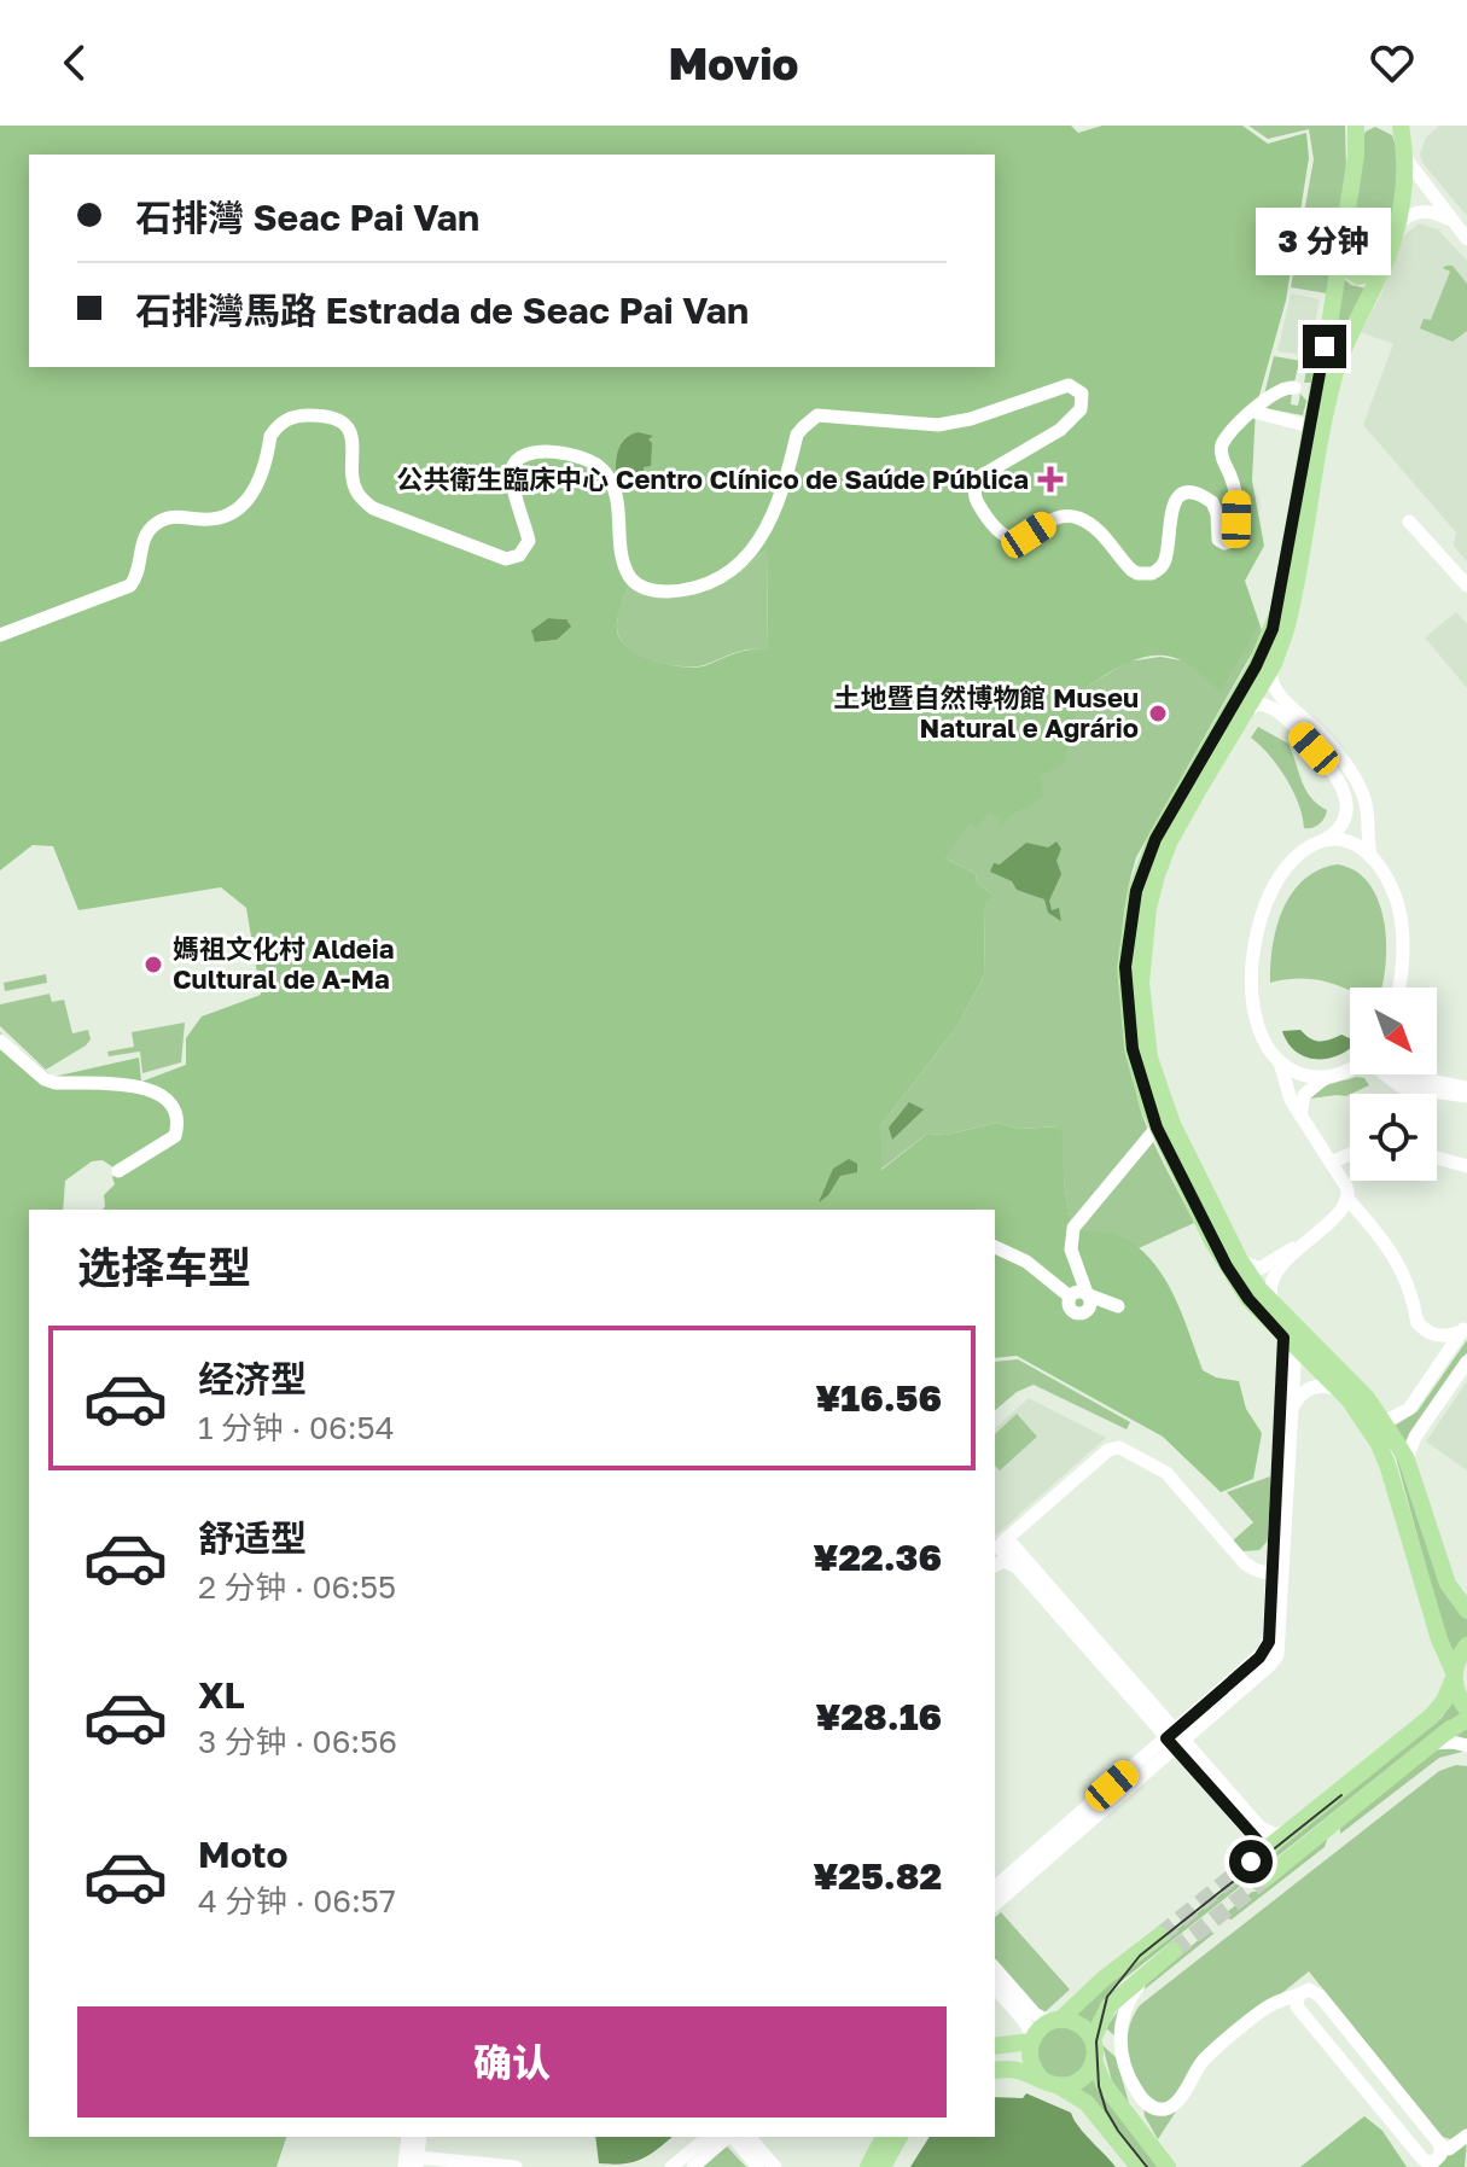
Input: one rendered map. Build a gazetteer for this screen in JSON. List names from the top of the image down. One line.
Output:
{"places":{"health":["公共衛生臨床中心 Centro Clínico de Saúde Pública"],"other":["土地暨自然博物館 Museu Natural e Agrário","媽祖文化村 Aldeia Cultural de A-Ma"]},"north":"bottom right","page":{"header":"Movio","banner":["石排灣 Seac Pai Van","石排灣馬路 Estrada de Seac Pai Van"],"bubble":"3 分钟","heading":"选择车型","list":[{"name":"经济型","note":"1 分钟 · 06:54","value":"¥16.56"},{"name":"舒适型","note":"2 分钟 · 06:55","value":"¥22.36"},{"name":"XL","note":"3 分钟 · 06:56","value":"¥28.16"},{"name":"Moto","note":"4 分钟 · 06:57","value":"¥25.82"}],"buttons":"确认"}}
